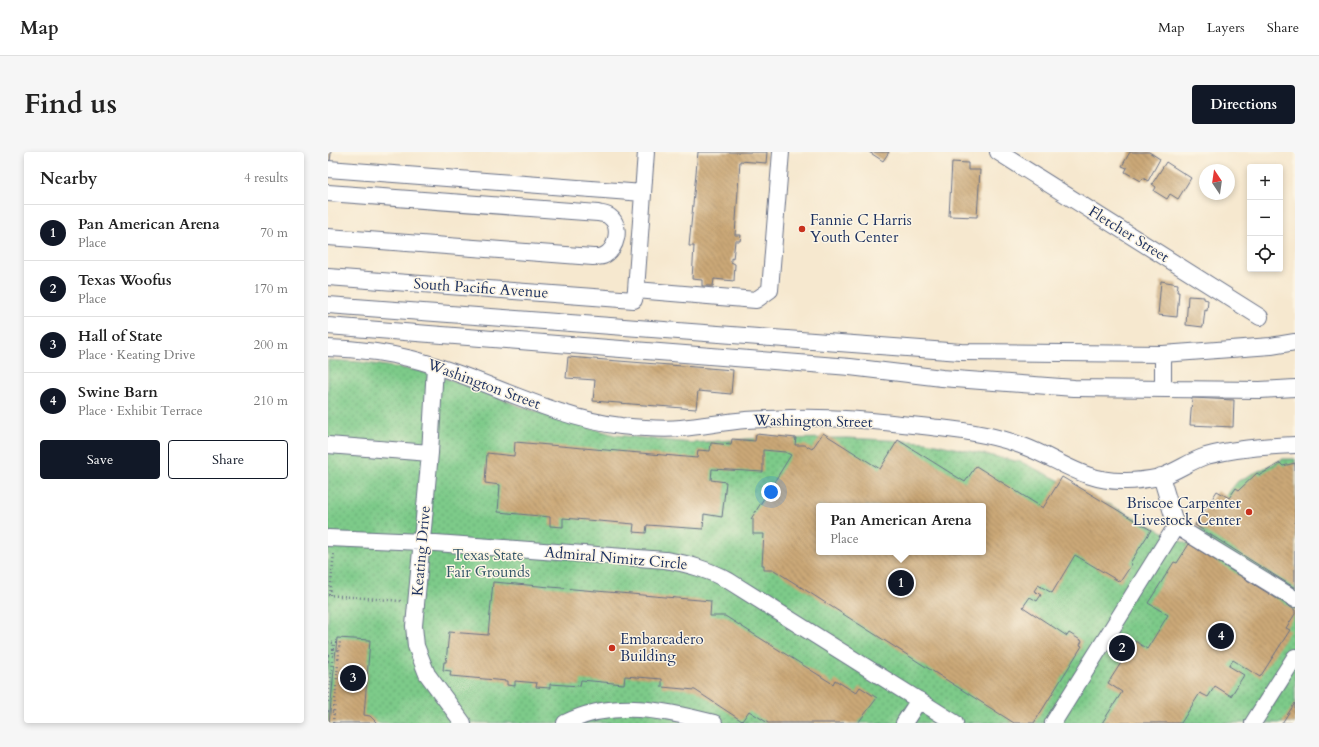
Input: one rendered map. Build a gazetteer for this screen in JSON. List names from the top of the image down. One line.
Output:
{"streets":{"street":["Fletcher Street","South Pacific Avenue","Washington Street","Keating Drive","Admiral Nimitz Circle"]},"crossings":[["Washington Street","Keating Drive"],["Keating Drive","Admiral Nimitz Circle"]],"parks":["Texas State Fair Grounds"],"places":["Fannie C Harris Youth Center","Briscoe Carpenter Livestock Center","Embarcadero Building"],"north":"top","page":{"header":"Map","nav":["Map","Layers","Share"],"title":"Find us","buttons":["Directions",["Save","Share"]],"heading":["Nearby","4 results"],"map_buttons":["+","−"],"list":[{"mark":"1","name":"Pan American Arena","note":"Place","value":"70 m"},{"mark":"2","name":"Texas Woofus","note":"Place","value":"170 m"},{"mark":"3","name":"Hall of State","note":"Place · Keating Drive","value":"200 m"},{"mark":"4","name":"Swine Barn","note":"Place · Exhibit Terrace","value":"210 m"}],"popup":["Pan American Arena","Place"],"pins":["1","4","2","3"]}}
